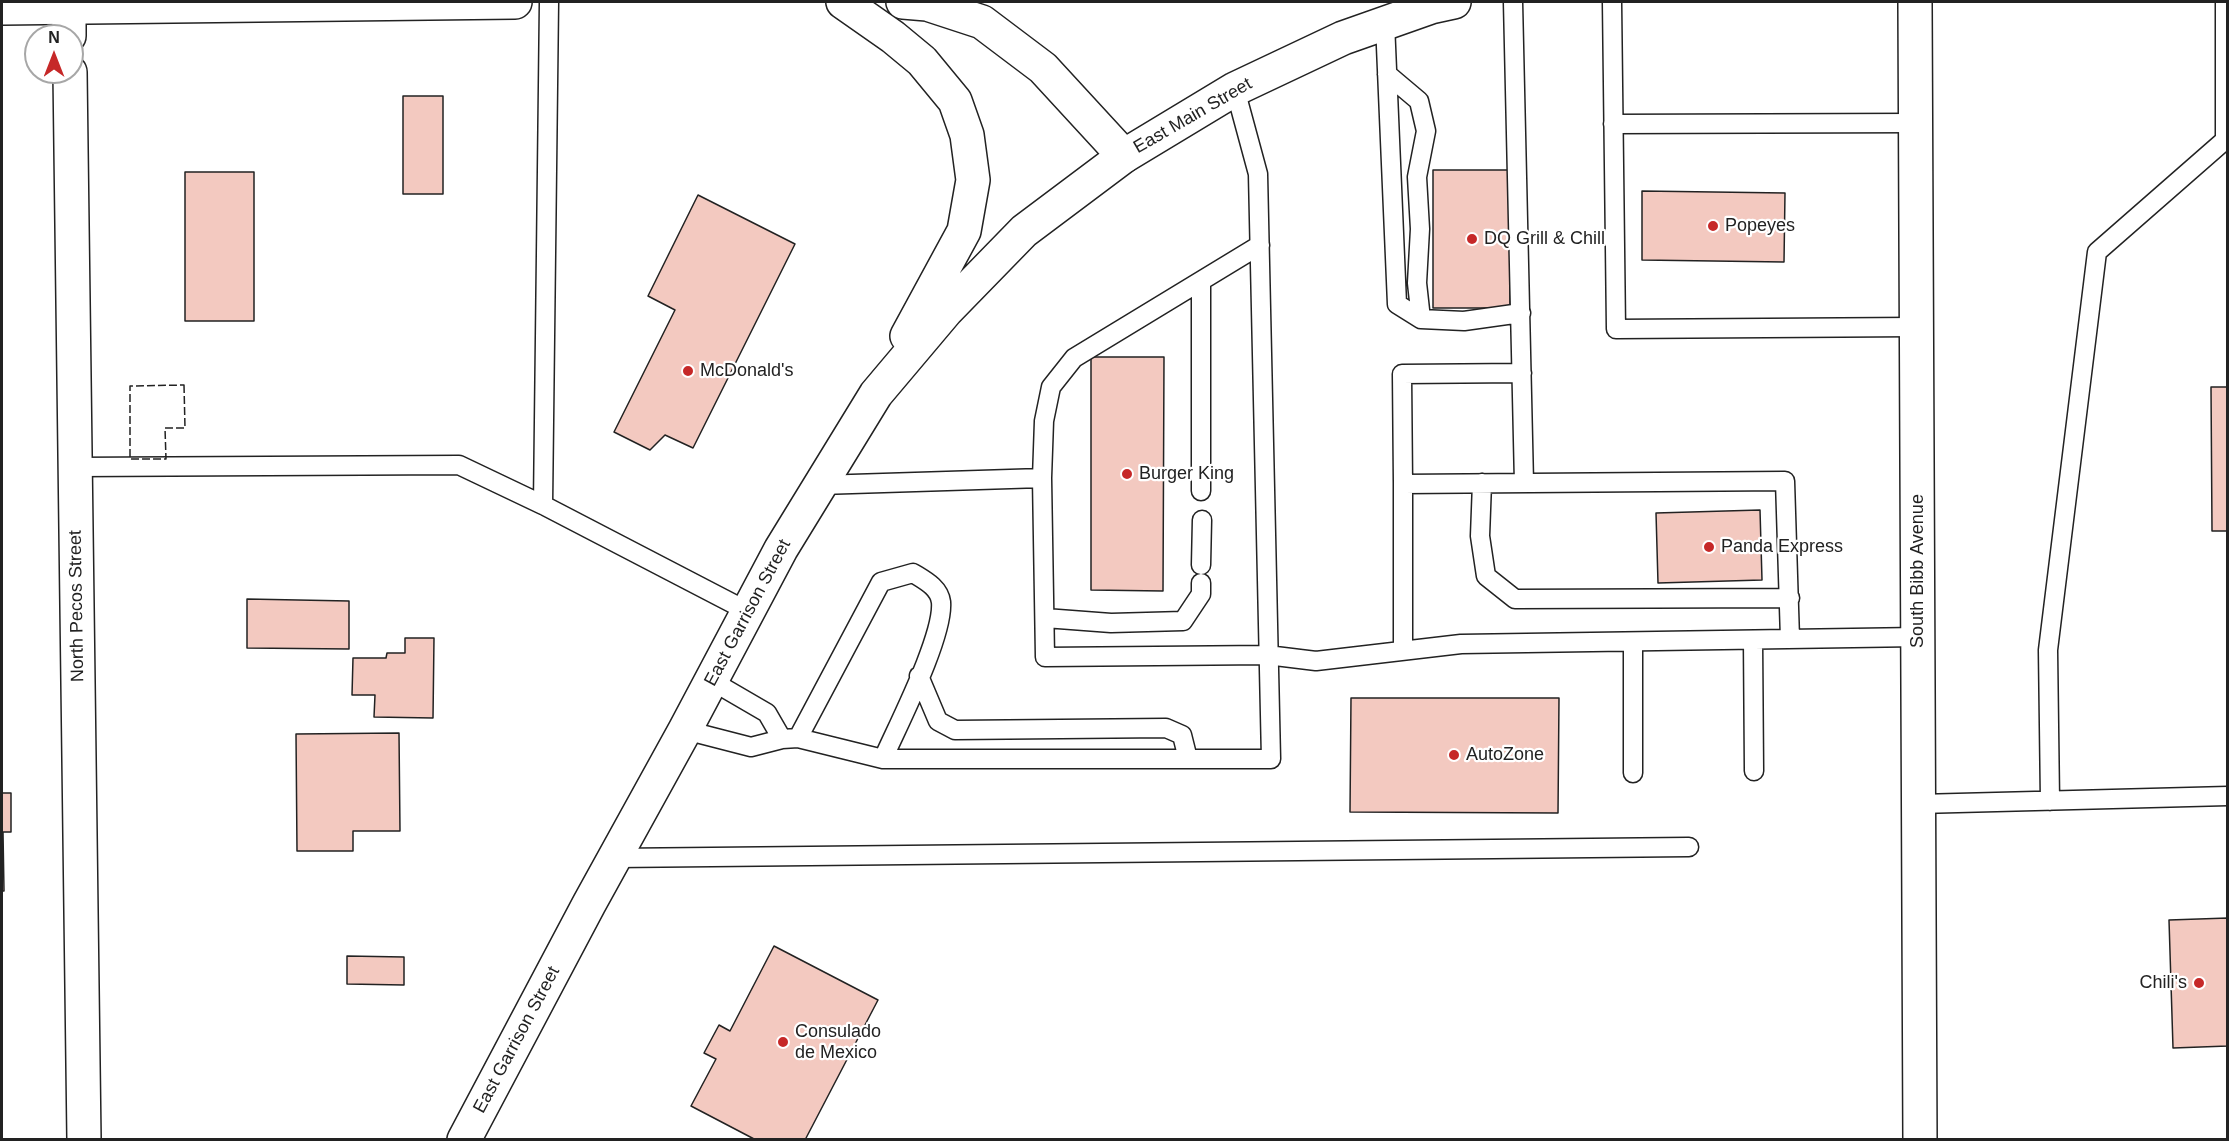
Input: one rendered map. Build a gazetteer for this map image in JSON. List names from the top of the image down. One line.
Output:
{"streets":{"main road":["East Main Street","South Bibb Avenue","North Pecos Street","East Garrison Street"]},"crossings":[["East Main Street","East Garrison Street"]],"places":["Popeyes","DQ Grill & Chill","McDonald's","Burger King","Panda Express","AutoZone","Chili's","Consulado de Mexico"],"north":"top"}
